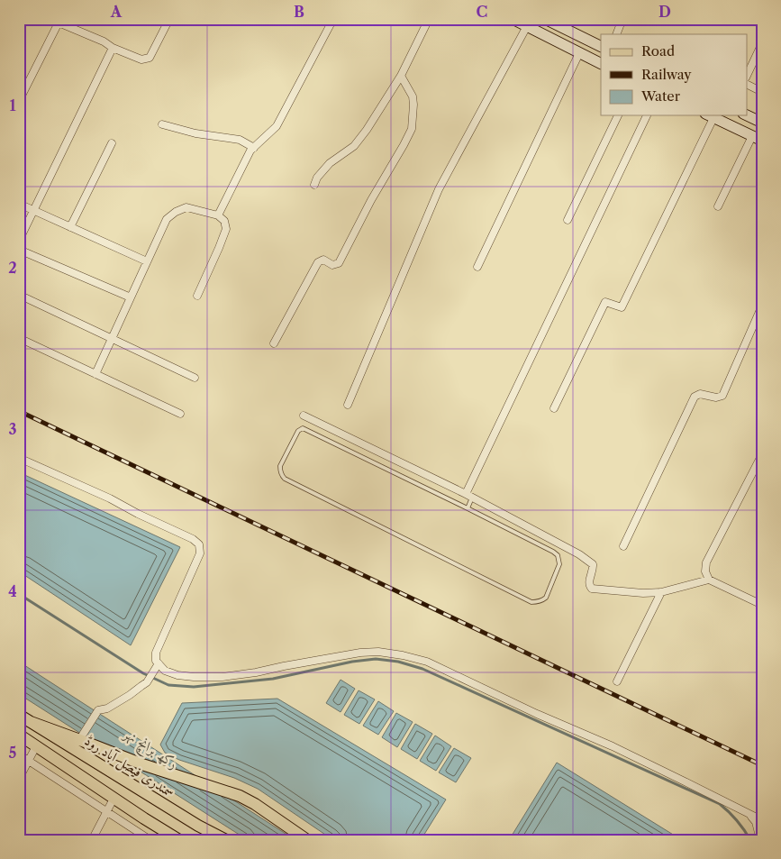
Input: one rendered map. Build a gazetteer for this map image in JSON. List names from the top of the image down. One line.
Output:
{"streets":{"main road":["سمندری فیصل آباد روڈ"]},"water":["رکھ برانچ نہر"],"legend":["Road","Railway","Water"],"grid":{"columns":["A","B","C","D"],"rows":["1","2","3","4","5"]}}
